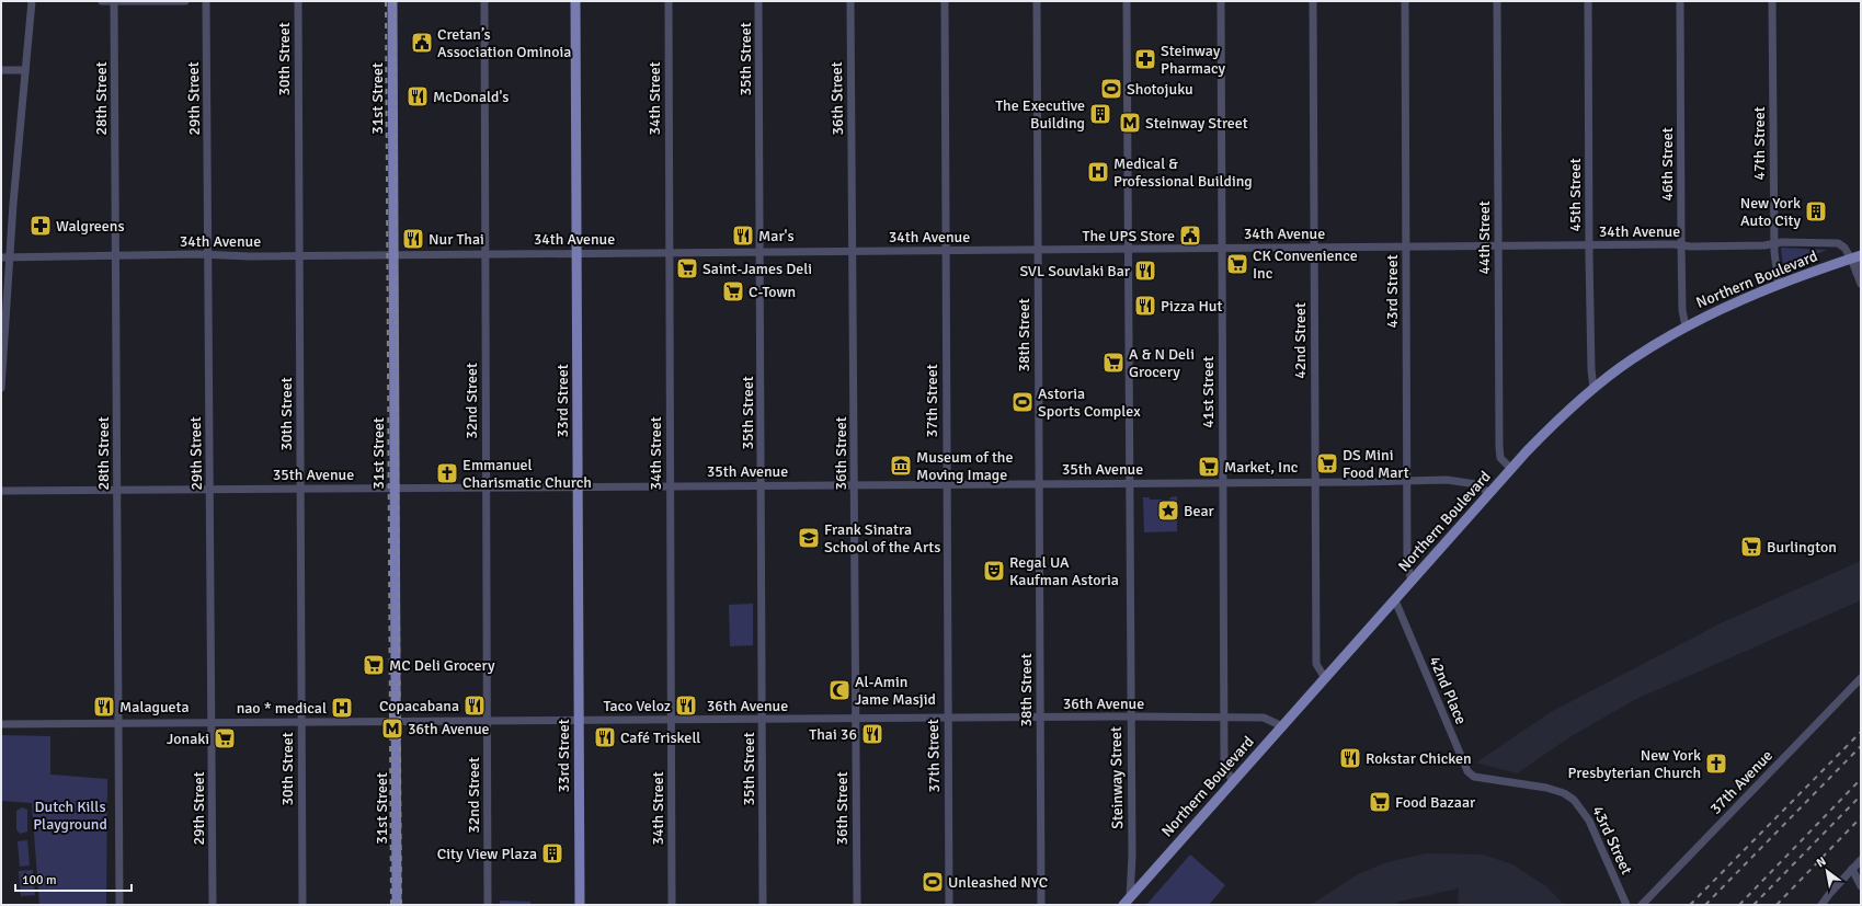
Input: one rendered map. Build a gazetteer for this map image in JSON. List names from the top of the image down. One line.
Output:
{"streets":{"main road":["31st Street","Northern Boulevard","33rd Street"],"street":["30th Street","35th Street","28th Street","29th Street","34th Street","36th Street","47th Street","46th Street","45th Street","34th Avenue","44th Street","43rd Street","38th Street","42nd Street","41st Street","32nd Street","37th Street","35th Avenue","42nd Place","36th Avenue","Steinway Street","37th Avenue"]},"crossings":[["30th Street","34th Avenue"],["30th Street","35th Avenue"],["30th Street","36th Avenue"],["35th Street","34th Avenue"],["35th Street","35th Avenue"],["35th Street","36th Avenue"],["28th Street","34th Avenue"],["28th Street","35th Avenue"],["28th Street","36th Avenue"],["29th Street","34th Avenue"],["29th Street","35th Avenue"],["29th Street","36th Avenue"],["31st Street","34th Avenue"],["31st Street","35th Avenue"],["31st Street","36th Avenue"],["34th Street","34th Avenue"],["34th Street","35th Avenue"],["34th Street","36th Avenue"],["36th Street","34th Avenue"],["36th Street","35th Avenue"],["36th Street","36th Avenue"],["47th Street","34th Avenue"],["47th Street","Northern Boulevard"],["46th Street","34th Avenue"],["46th Street","Northern Boulevard"],["45th Street","34th Avenue"],["45th Street","Northern Boulevard"],["34th Avenue","44th Street"],["34th Avenue","Northern Boulevard"],["34th Avenue","43rd Street"],["34th Avenue","38th Street"],["34th Avenue","42nd Street"],["34th Avenue","41st Street"],["34th Avenue","32nd Street"],["34th Avenue","33rd Street"],["34th Avenue","37th Street"],["34th Avenue","Steinway Street"],["44th Street","Northern Boulevard"],["Northern Boulevard","43rd Street"],["Northern Boulevard","42nd Street"],["Northern Boulevard","41st Street"],["Northern Boulevard","35th Avenue"],["Northern Boulevard","42nd Place"],["Northern Boulevard","36th Avenue"],["Northern Boulevard","Steinway Street"],["43rd Street","35th Avenue"],["43rd Street","42nd Place"],["38th Street","35th Avenue"],["38th Street","36th Avenue"],["42nd Street","35th Avenue"],["41st Street","35th Avenue"],["41st Street","36th Avenue"],["32nd Street","35th Avenue"],["32nd Street","36th Avenue"],["33rd Street","35th Avenue"],["33rd Street","36th Avenue"],["37th Street","35th Avenue"],["37th Street","36th Avenue"],["35th Avenue","Steinway Street"],["36th Avenue","Steinway Street"]],"parks":["Dutch Kills Playground"],"places":{"public building":["Cretan’s Association Ominoia","The UPS Store"],"pharmacy":["Steinway Pharmacy","Walgreens"],"sports":["Shotojuku","Astoria Sports Complex","Unleashed NYC"],"restaurant":["McDonald's","Mar's","Nur Thai","SVL Souvlaki Bar","Pizza Hut","Copacabana","Taco Veloz","Malagueta","Thai 36","Café Triskell","Rokstar Chicken"],"building":["The Executive Building","New York Auto City","City View Plaza"],"metro station":["Steinway Street","36th Avenue"],"hospital":["Medical & Professional Building","nao * medical"],"supermarket":["CK Convenience Inc","Saint-James Deli","C-Town","A & N Deli Grocery","DS Mini Food Mart","Market, Inc","Burlington","MC Deli Grocery","Jonaki","Food Bazaar"],"museum":["Museum of the Moving Image"],"church":["Emmanuel Charismatic Church","New York Presbyterian Church"],"place":["Bear"],"school or university":["Frank Sinatra School of the Arts"],"theatre":["Regal UA Kaufman Astoria"],"mosque":["Al-Amin Jame Masjid"]},"scale_bar":"100 m","north":"top left"}
